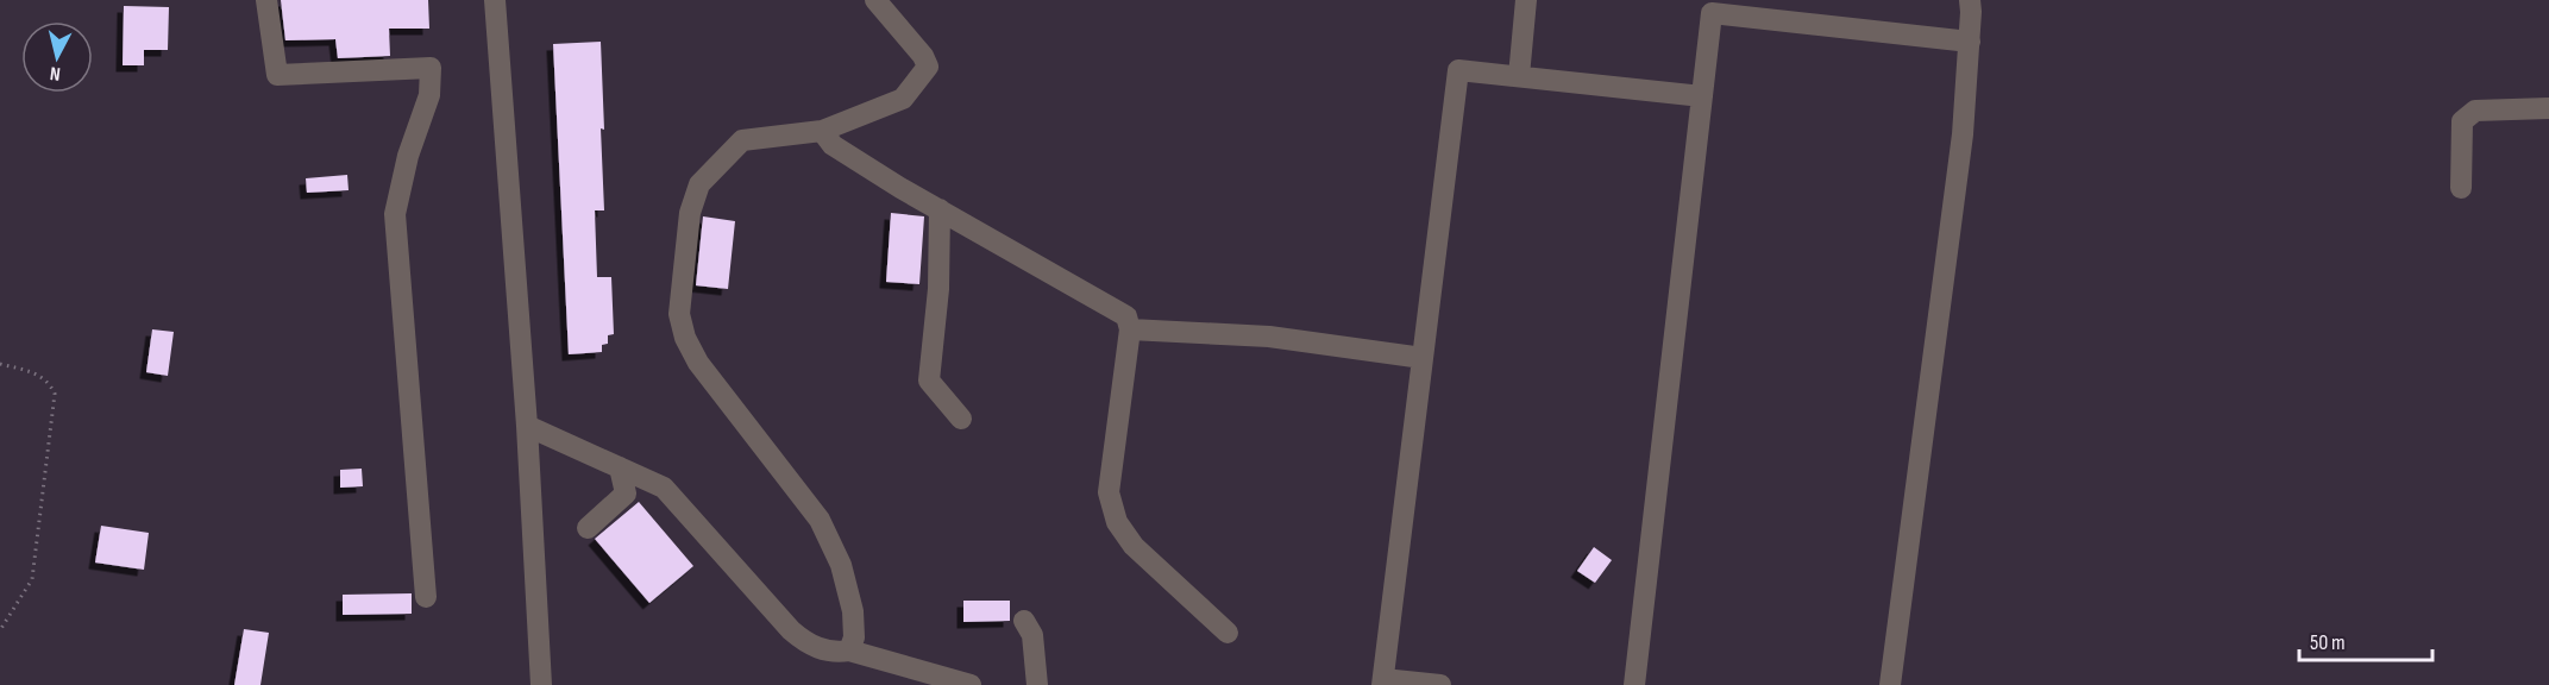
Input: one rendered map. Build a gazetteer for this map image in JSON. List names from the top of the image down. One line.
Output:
{"scale_bar":"50 m","north":"bottom"}
